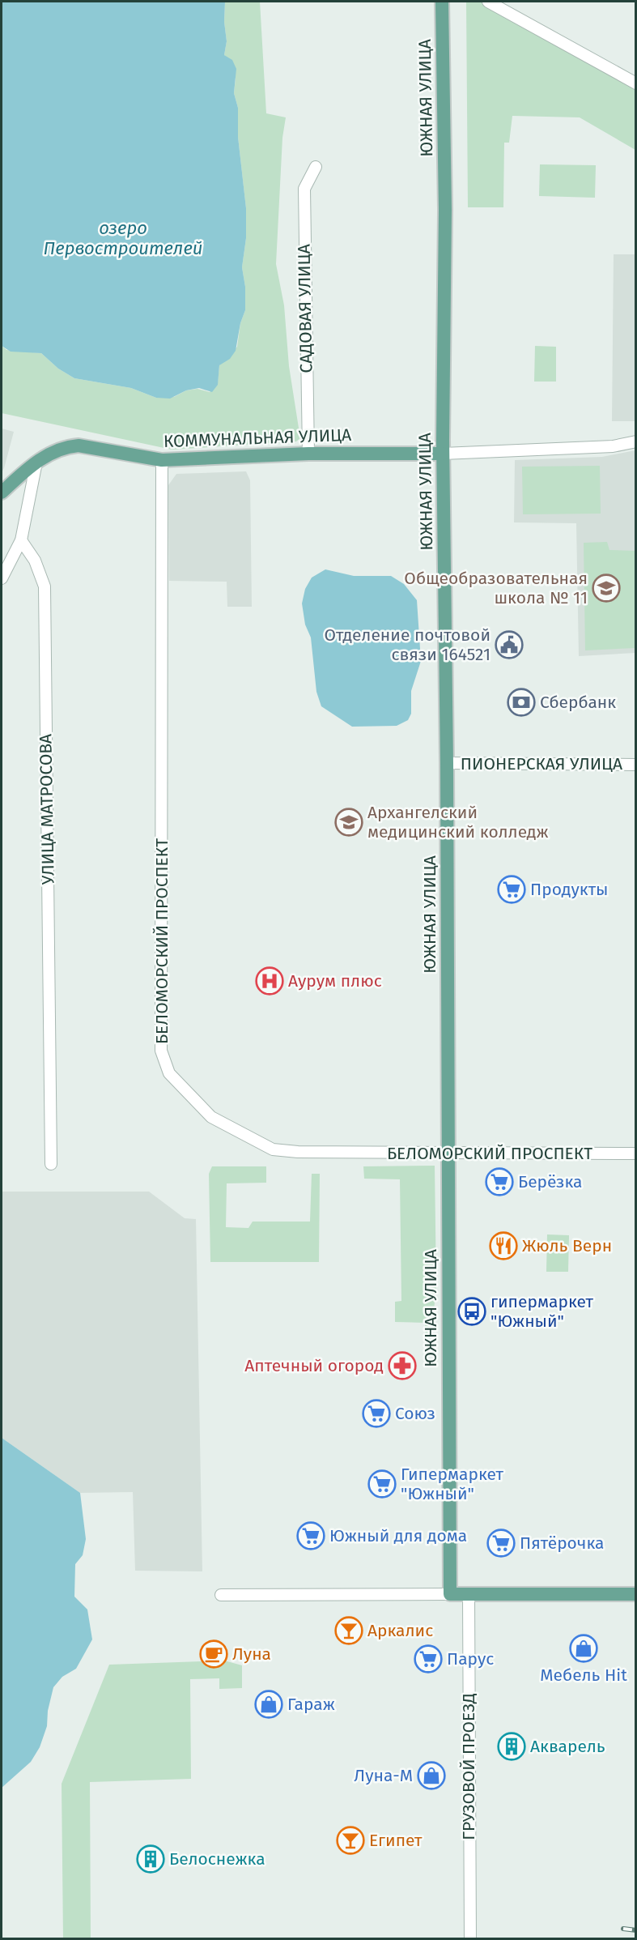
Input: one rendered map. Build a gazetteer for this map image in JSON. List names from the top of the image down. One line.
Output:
{"streets":{"main road":["ЮЖНАЯ УЛИЦА","КОММУНАЛЬНАЯ УЛИЦА"],"street":["САДОВАЯ УЛИЦА","ПИОНЕРСКАЯ УЛИЦА","УЛИЦА МАТРОСОВА","БЕЛОМОРСКИЙ ПРОСПЕКТ","ГРУЗОВОЙ ПРОЕЗД"]},"crossings":[["ЮЖНАЯ УЛИЦА","КОММУНАЛЬНАЯ УЛИЦА"],["ЮЖНАЯ УЛИЦА","ПИОНЕРСКАЯ УЛИЦА"],["ЮЖНАЯ УЛИЦА","БЕЛОМОРСКИЙ ПРОСПЕКТ"],["САДОВАЯ УЛИЦА","КОММУНАЛЬНАЯ УЛИЦА"],["КОММУНАЛЬНАЯ УЛИЦА","БЕЛОМОРСКИЙ ПРОСПЕКТ"]],"water":["озеро Первостроителей"],"places":{"school or university":["Общеобразовательная школа № 11","Архангелский медицинский колледж"],"public building":["Отделение почтовой связи 164521"],"bank":["Сбербанк"],"supermarket":["Продукты","Берёзка","Союз","Гипермаркет \"Южный\"","Южный для дома","Пятёрочка","Парус"],"hospital":["Аурум плюс"],"restaurant":["Жюль Верн"],"bus stop":["гипермаркет \"Южный\""],"pharmacy":["Аптечный огород"],"bar":["Аркалис","Египет"],"shop":["Мебель Hit","Гараж","Луна-М"],"cafe":["Луна"],"building":["Акварель","Белоснежка"]}}
